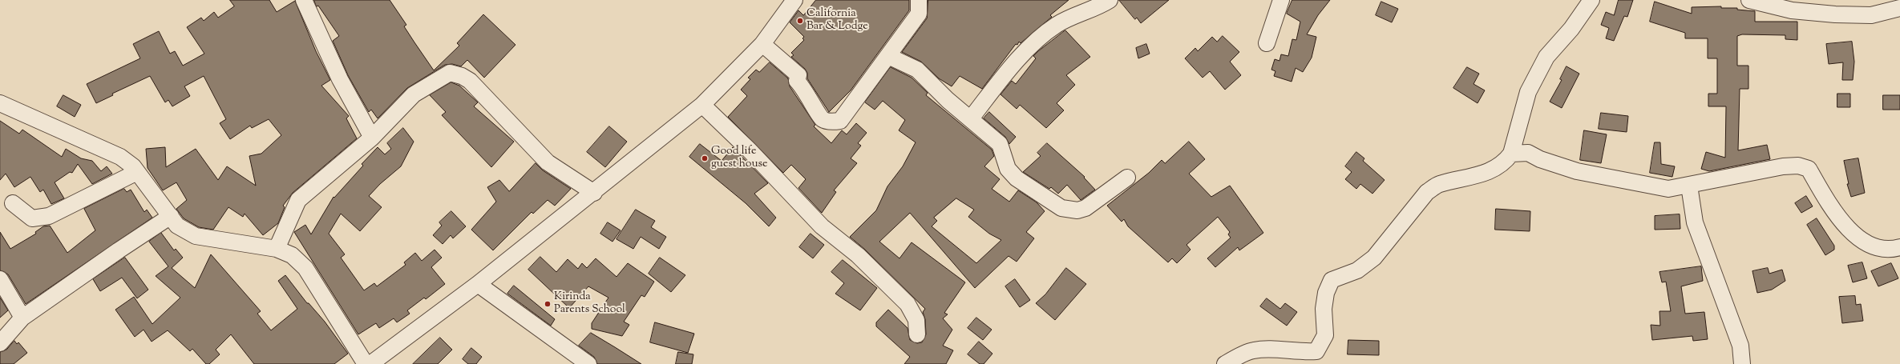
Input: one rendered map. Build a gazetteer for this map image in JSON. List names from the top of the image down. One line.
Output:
{"places":["California Bar & Lodge","Good life guest house","Kirinda Parents School"]}
